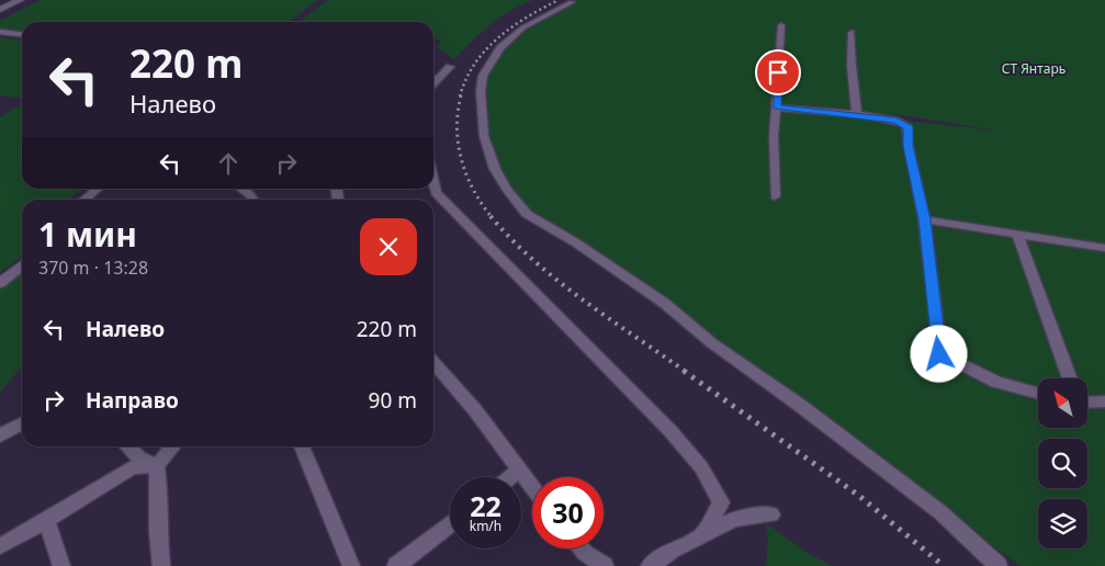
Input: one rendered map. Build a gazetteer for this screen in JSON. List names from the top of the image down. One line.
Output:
{"parks":["СТ Янтарь"],"north":"top left","page":{"turn":["220 m","Налево"],"heading":["1 мин","370 m · 13:28"],"list":[{"name":"Налево","value":"220 m"},{"name":"Направо","value":"90 m"}],"speed":"22 km/h","limit":"30"}}
